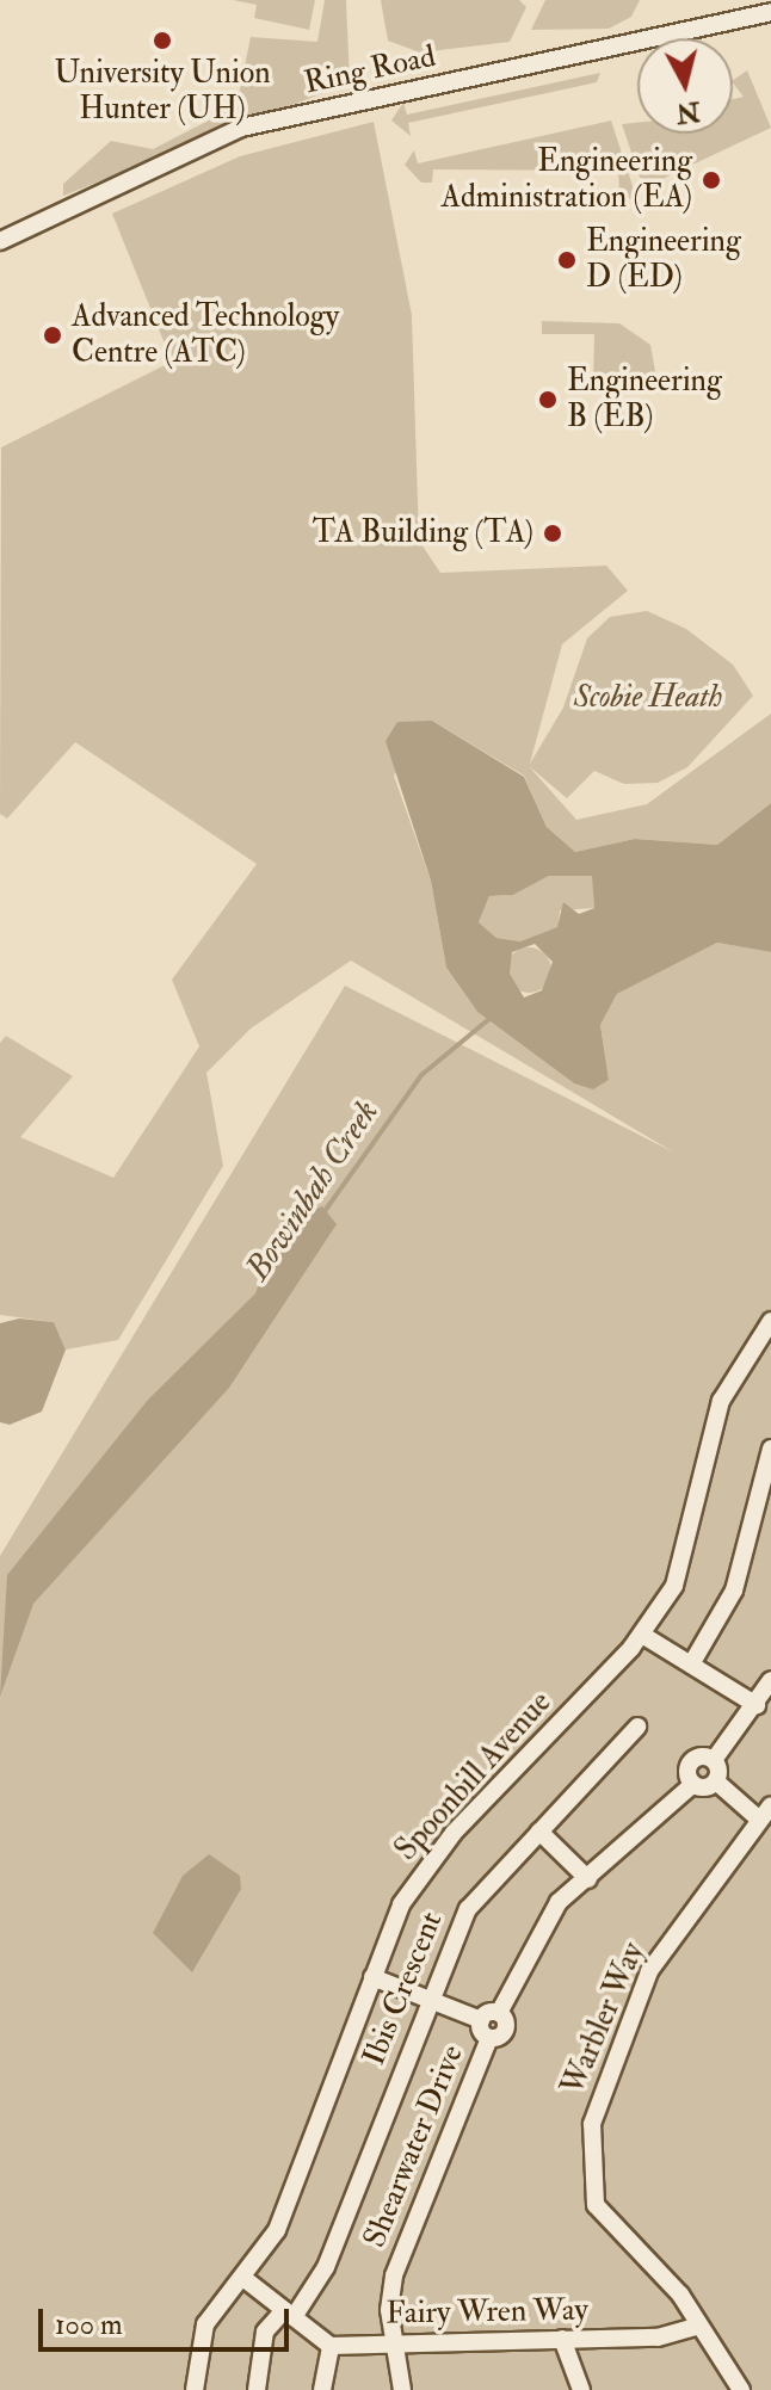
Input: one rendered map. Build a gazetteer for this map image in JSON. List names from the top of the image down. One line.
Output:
{"streets":{"street":["Ring Road","Spoonbill Avenue","Ibis Crescent","Warbler Way","Shearwater Drive","Fairy Wren Way"]},"crossings":[["Warbler Way","Fairy Wren Way"],["Shearwater Drive","Fairy Wren Way"]],"water":["Bowinbah Creek"],"parks":["Scobie Heath"],"places":["University Union Hunter (UH)","Engineering Administration (EA)","Engineering D (ED)","Advanced Technology Centre (ATC)","Engineering B (EB)","TA Building (TA)"],"scale_bar":"100 m","north":"bottom"}
